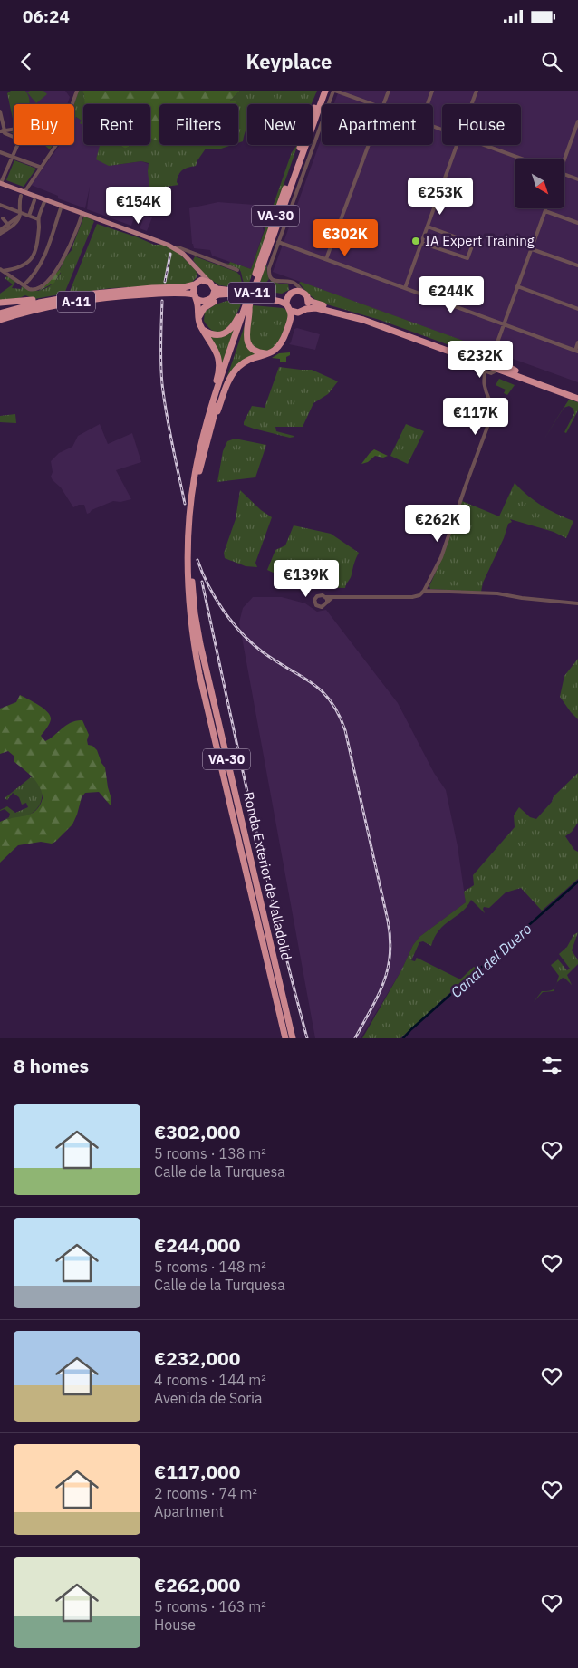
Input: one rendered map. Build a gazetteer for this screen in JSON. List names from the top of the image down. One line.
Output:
{"streets":{"highway":["VA-30","VA-11","A-11","Ronda Exterior de Valladolid"]},"crossings":[["VA-11","A-11"]],"water":["Canal del Duero"],"places":["IA Expert Training"],"north":"bottom right","page":{"status":"06:24","header":"Keyplace","chip":["Buy","Rent","Filters","New","Apartment","House"],"price":["€253K","€154K","€302K","€244K","€232K","€117K","€262K","€139K"],"heading":"8 homes","list":[{"name":"€302,000","note":"5 rooms · 138 m² · Calle de la Turquesa"},{"name":"€244,000","note":"5 rooms · 148 m² · Calle de la Turquesa"},{"name":"€232,000","note":"4 rooms · 144 m² · Avenida de Soria"},{"name":"€117,000","note":"2 rooms · 74 m² · Apartment"},{"name":"€262,000","note":"5 rooms · 163 m² · House"}]}}
